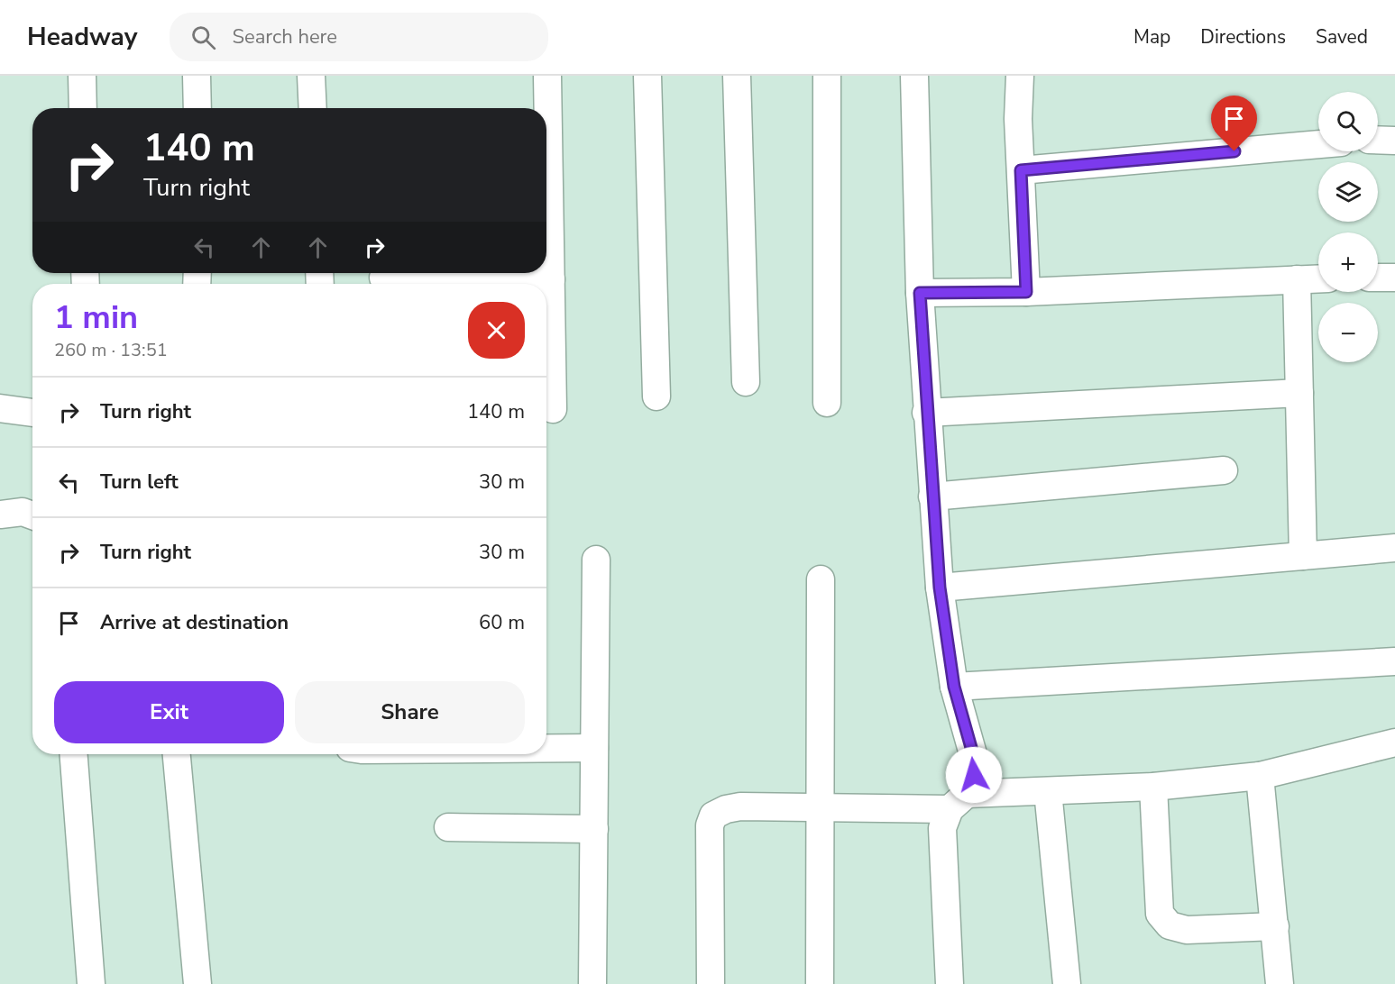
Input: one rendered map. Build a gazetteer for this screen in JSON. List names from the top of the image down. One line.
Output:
{"page":{"header":"Headway","search":"Search here","nav":["Map","Directions","Saved"],"map_buttons":["+","−"],"turn":["140 m","Turn right"],"heading":["1 min","260 m · 13:51"],"list":[{"name":"Turn right","value":"140 m"},{"name":"Turn left","value":"30 m"},{"name":"Turn right","value":"30 m"},{"name":"Arrive at destination","value":"60 m"}],"buttons":["Exit","Share"]}}
